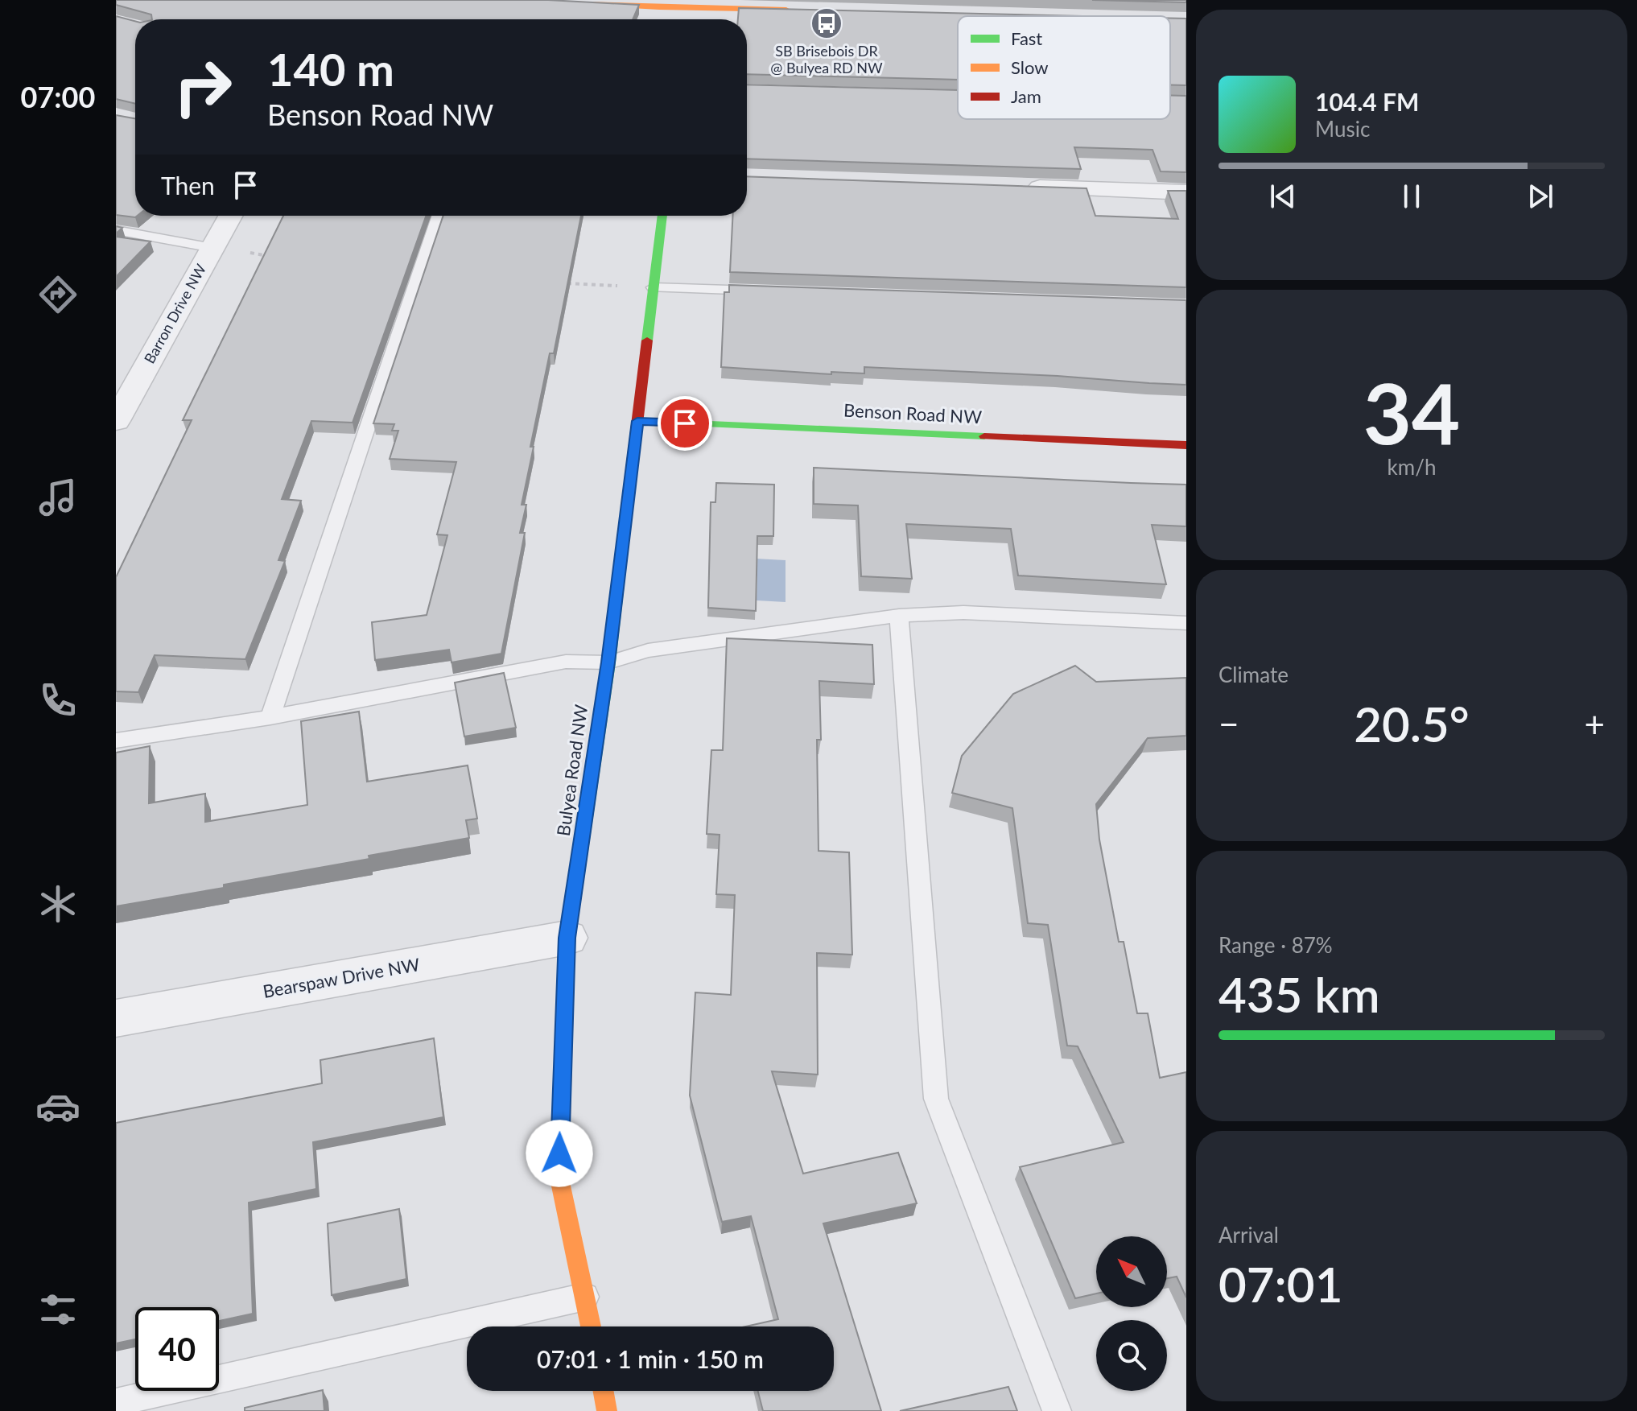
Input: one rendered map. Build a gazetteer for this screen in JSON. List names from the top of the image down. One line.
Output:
{"streets":{"street":["Barron Drive NW","Benson Road NW","Bulyea Road NW","Bearspaw Drive NW"]},"crossings":[["Benson Road NW","Bulyea Road NW"],["Bulyea Road NW","Bearspaw Drive NW"]],"places":{"bus stop":["SB Brisebois DR @ Bulyea RD NW"]},"legend":["Fast","Slow","Jam"],"north":"top left","page":{"tabs":"07:00","turn":["140 m","Benson Road NW"],"song":["104.4 FM","Music"],"then":"Then","tile":[["34","km/h"],"Climate",["Range · 87%","435 km"],["Arrival","07:01"]],"heat":["−","20.5°","+"],"limit":"40","trip":"07:01 · 1 min · 150 m"}}
